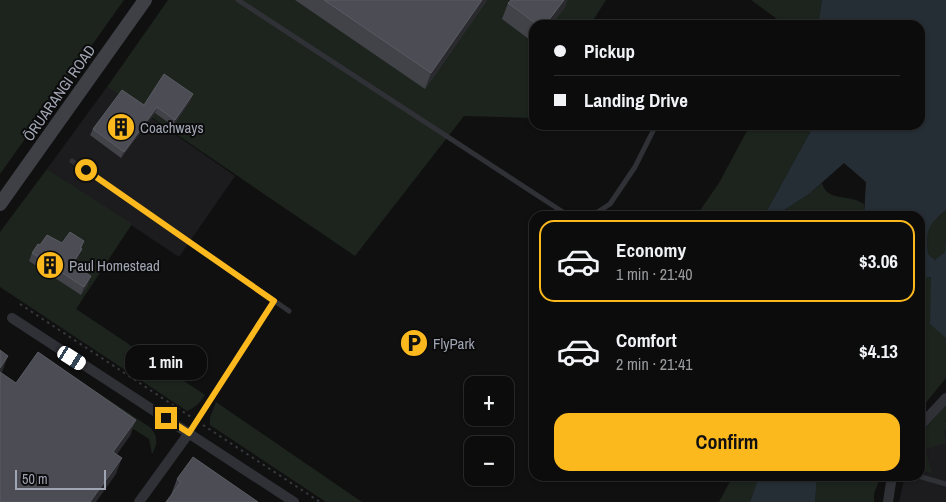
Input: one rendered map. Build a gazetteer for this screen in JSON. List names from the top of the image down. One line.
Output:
{"streets":{"street":["ŌRUARANGI ROAD"]},"places":{"building":["Coachways","Paul Homestead"],"parking":["FlyPark"]},"scale_bar":"50 m","page":{"banner":["Pickup","Landing Drive"],"list":[{"name":"Economy","note":"1 min · 21:40","value":"$3.06"},{"name":"Comfort","note":"2 min · 21:41","value":"$4.13"}],"bubble":"1 min","map_buttons":["+","−"],"buttons":"Confirm","scale":"50 m"}}
